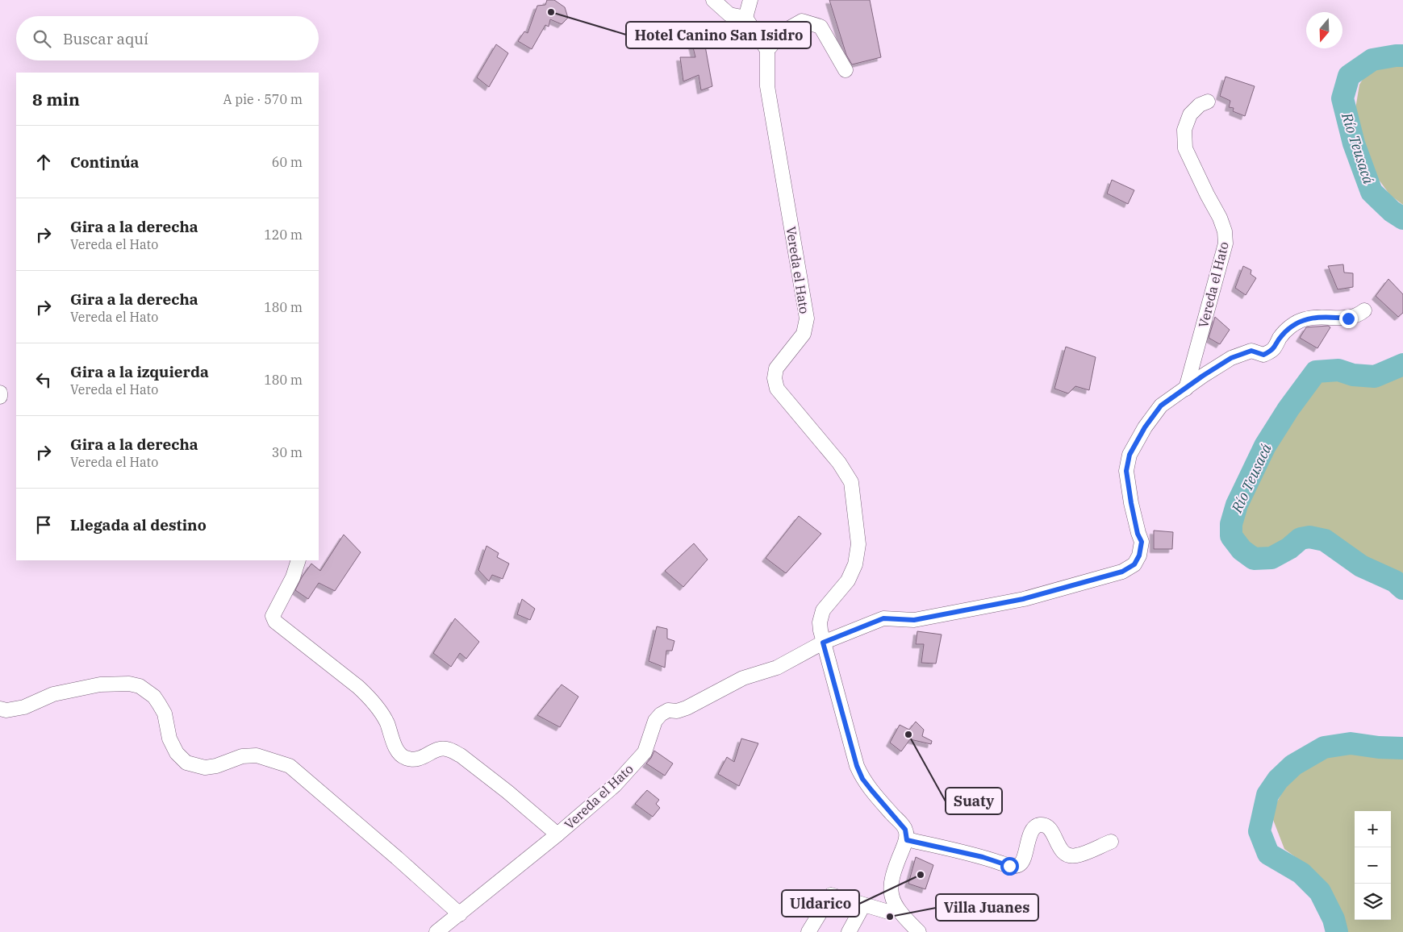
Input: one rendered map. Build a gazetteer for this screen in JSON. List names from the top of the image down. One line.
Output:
{"streets":{"street":["Vereda el Hato"]},"water":["Río Teusacá"],"places":["Hotel Canino San Isidro","Suaty","Uldarico","Villa Juanes"],"north":"bottom","page":{"search":"Buscar aquí","heading":["8 min","A pie · 570 m"],"list":[["Continúa","60 m"],["Gira a la derecha","Vereda el Hato","120 m"],["Gira a la derecha","Vereda el Hato","180 m"],["Gira a la izquierda","Vereda el Hato","180 m"],["Gira a la derecha","Vereda el Hato","30 m"],"Llegada al destino"],"map_buttons":["+","−"]}}
